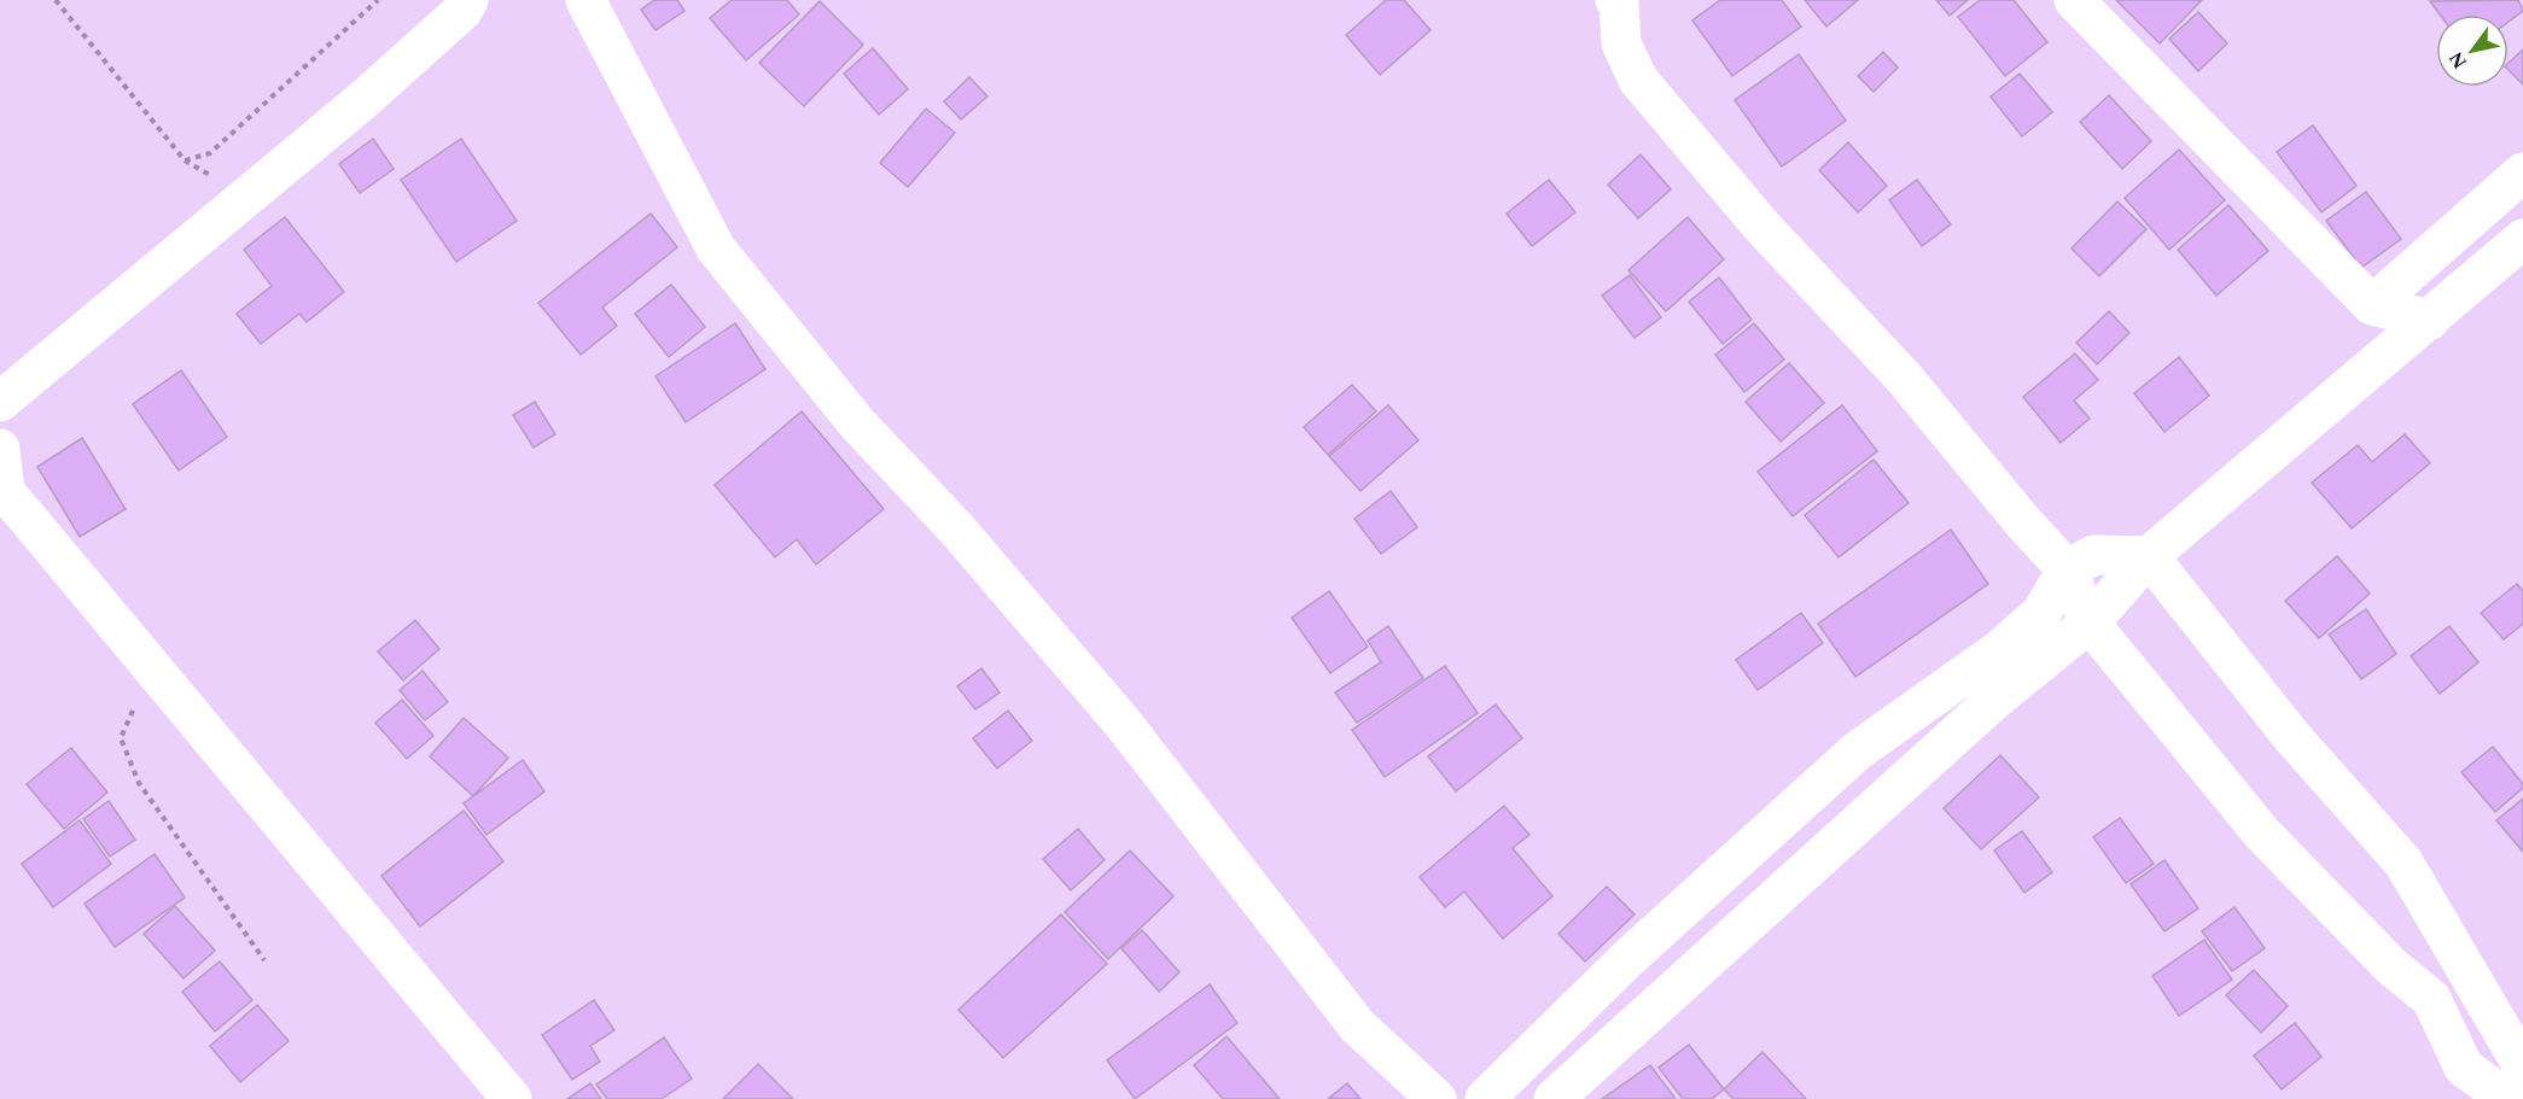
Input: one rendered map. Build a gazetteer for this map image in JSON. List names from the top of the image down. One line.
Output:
{"north":"bottom left"}
